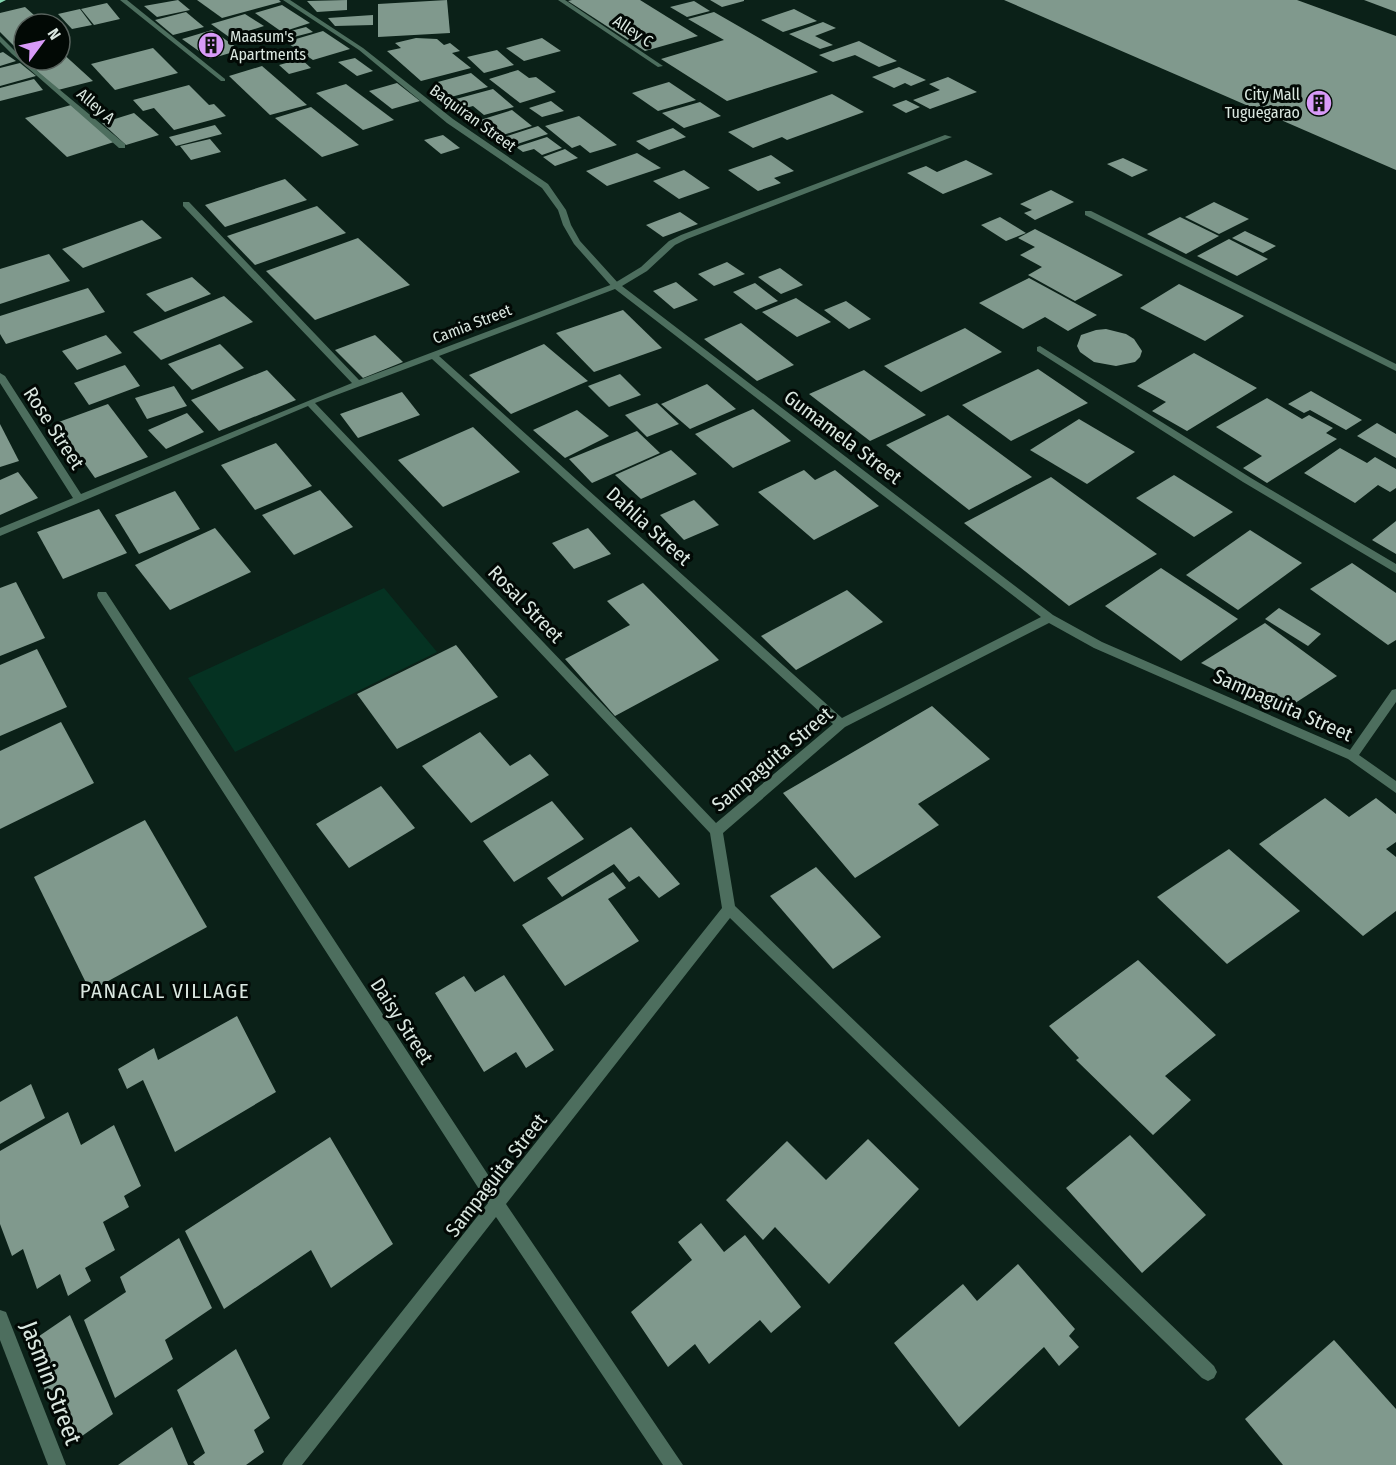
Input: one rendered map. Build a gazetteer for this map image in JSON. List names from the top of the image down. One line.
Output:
{"streets":{"street":["Alley C","Alley A","Baquiran Street","Camia Street","Rose Street","Gumamela Street","Dahlia Street","Rosal Street","Sampaguita Street","Daisy Street","Jasmin Street"]},"crossings":[["Baquiran Street","Camia Street"],["Baquiran Street","Gumamela Street"],["Camia Street","Rose Street"],["Camia Street","Gumamela Street"],["Camia Street","Dahlia Street"],["Camia Street","Rosal Street"],["Gumamela Street","Sampaguita Street"],["Dahlia Street","Sampaguita Street"],["Rosal Street","Sampaguita Street"],["Sampaguita Street","Daisy Street"]],"districts":["PANACAL VILLAGE"],"places":{"building":["Maasum's Apartments","City Mall Tuguegarao"]},"north":"top right"}
